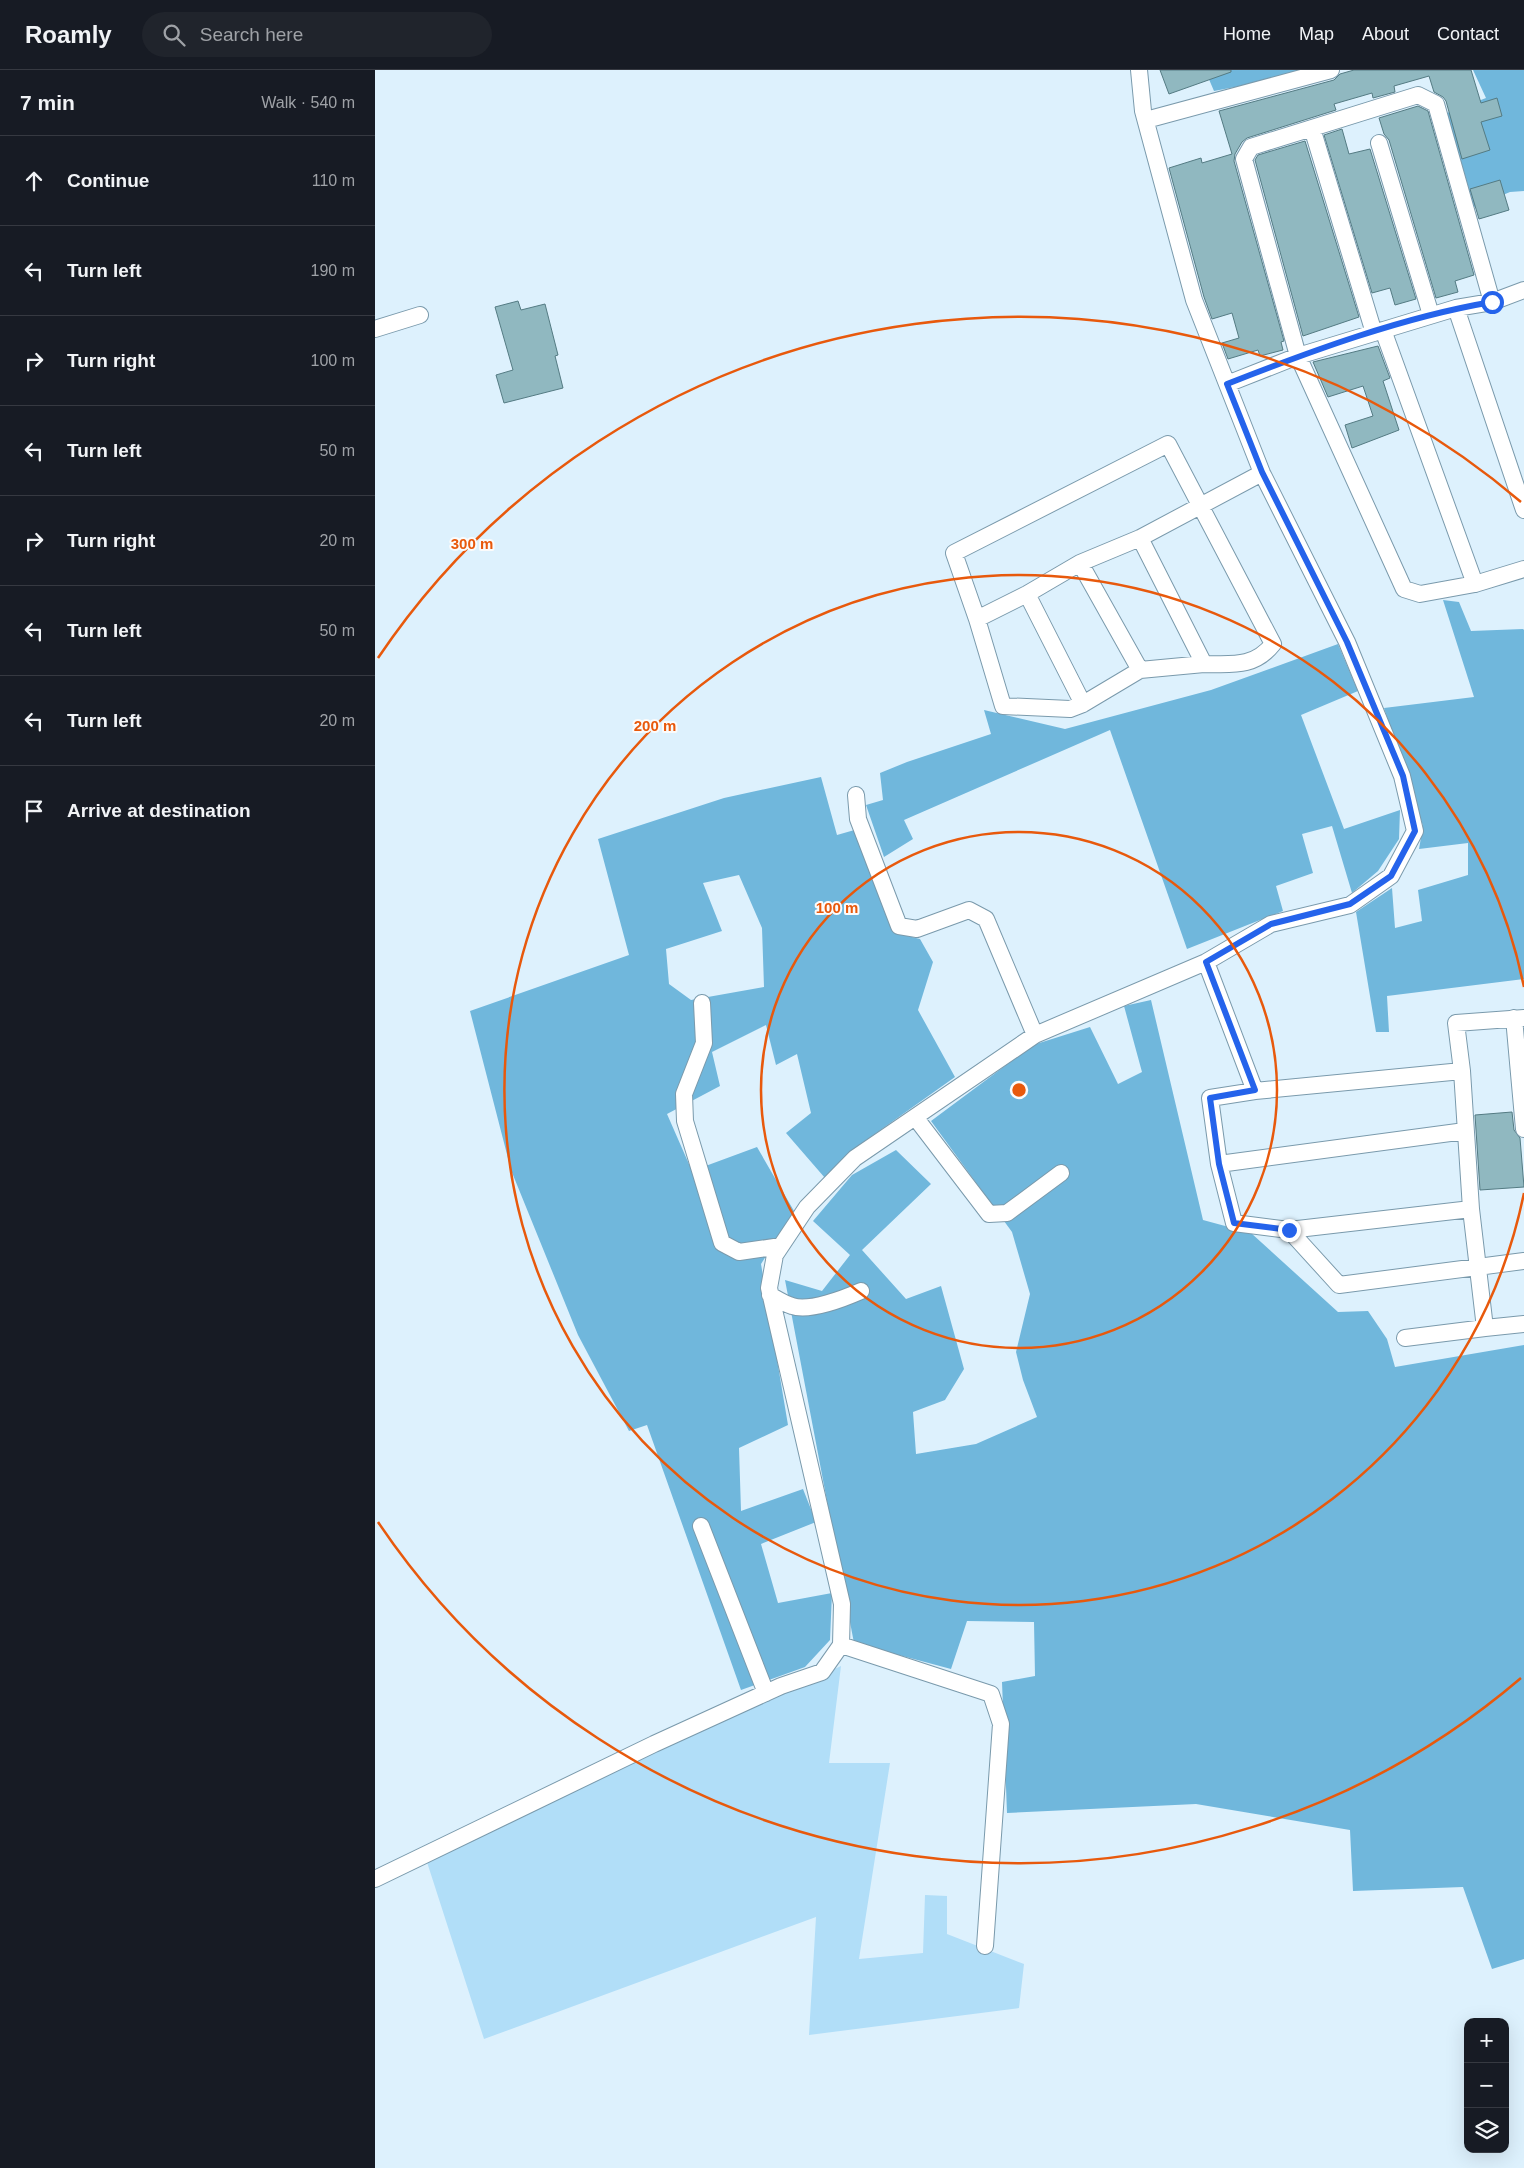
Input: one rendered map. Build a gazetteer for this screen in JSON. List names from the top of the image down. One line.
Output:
{"page":{"header":"Roamly","search":"Search here","nav":["Home","Map","About","Contact"],"heading":["7 min","Walk · 540 m"],"list":[["Continue","110 m"],["Turn left","190 m"],["Turn right","100 m"],["Turn left","50 m"],["Turn right","20 m"],["Turn left","50 m"],["Turn left","20 m"],"Arrive at destination"],"map_buttons":["+","−"]},"rings":["300 m","200 m","100 m"]}
